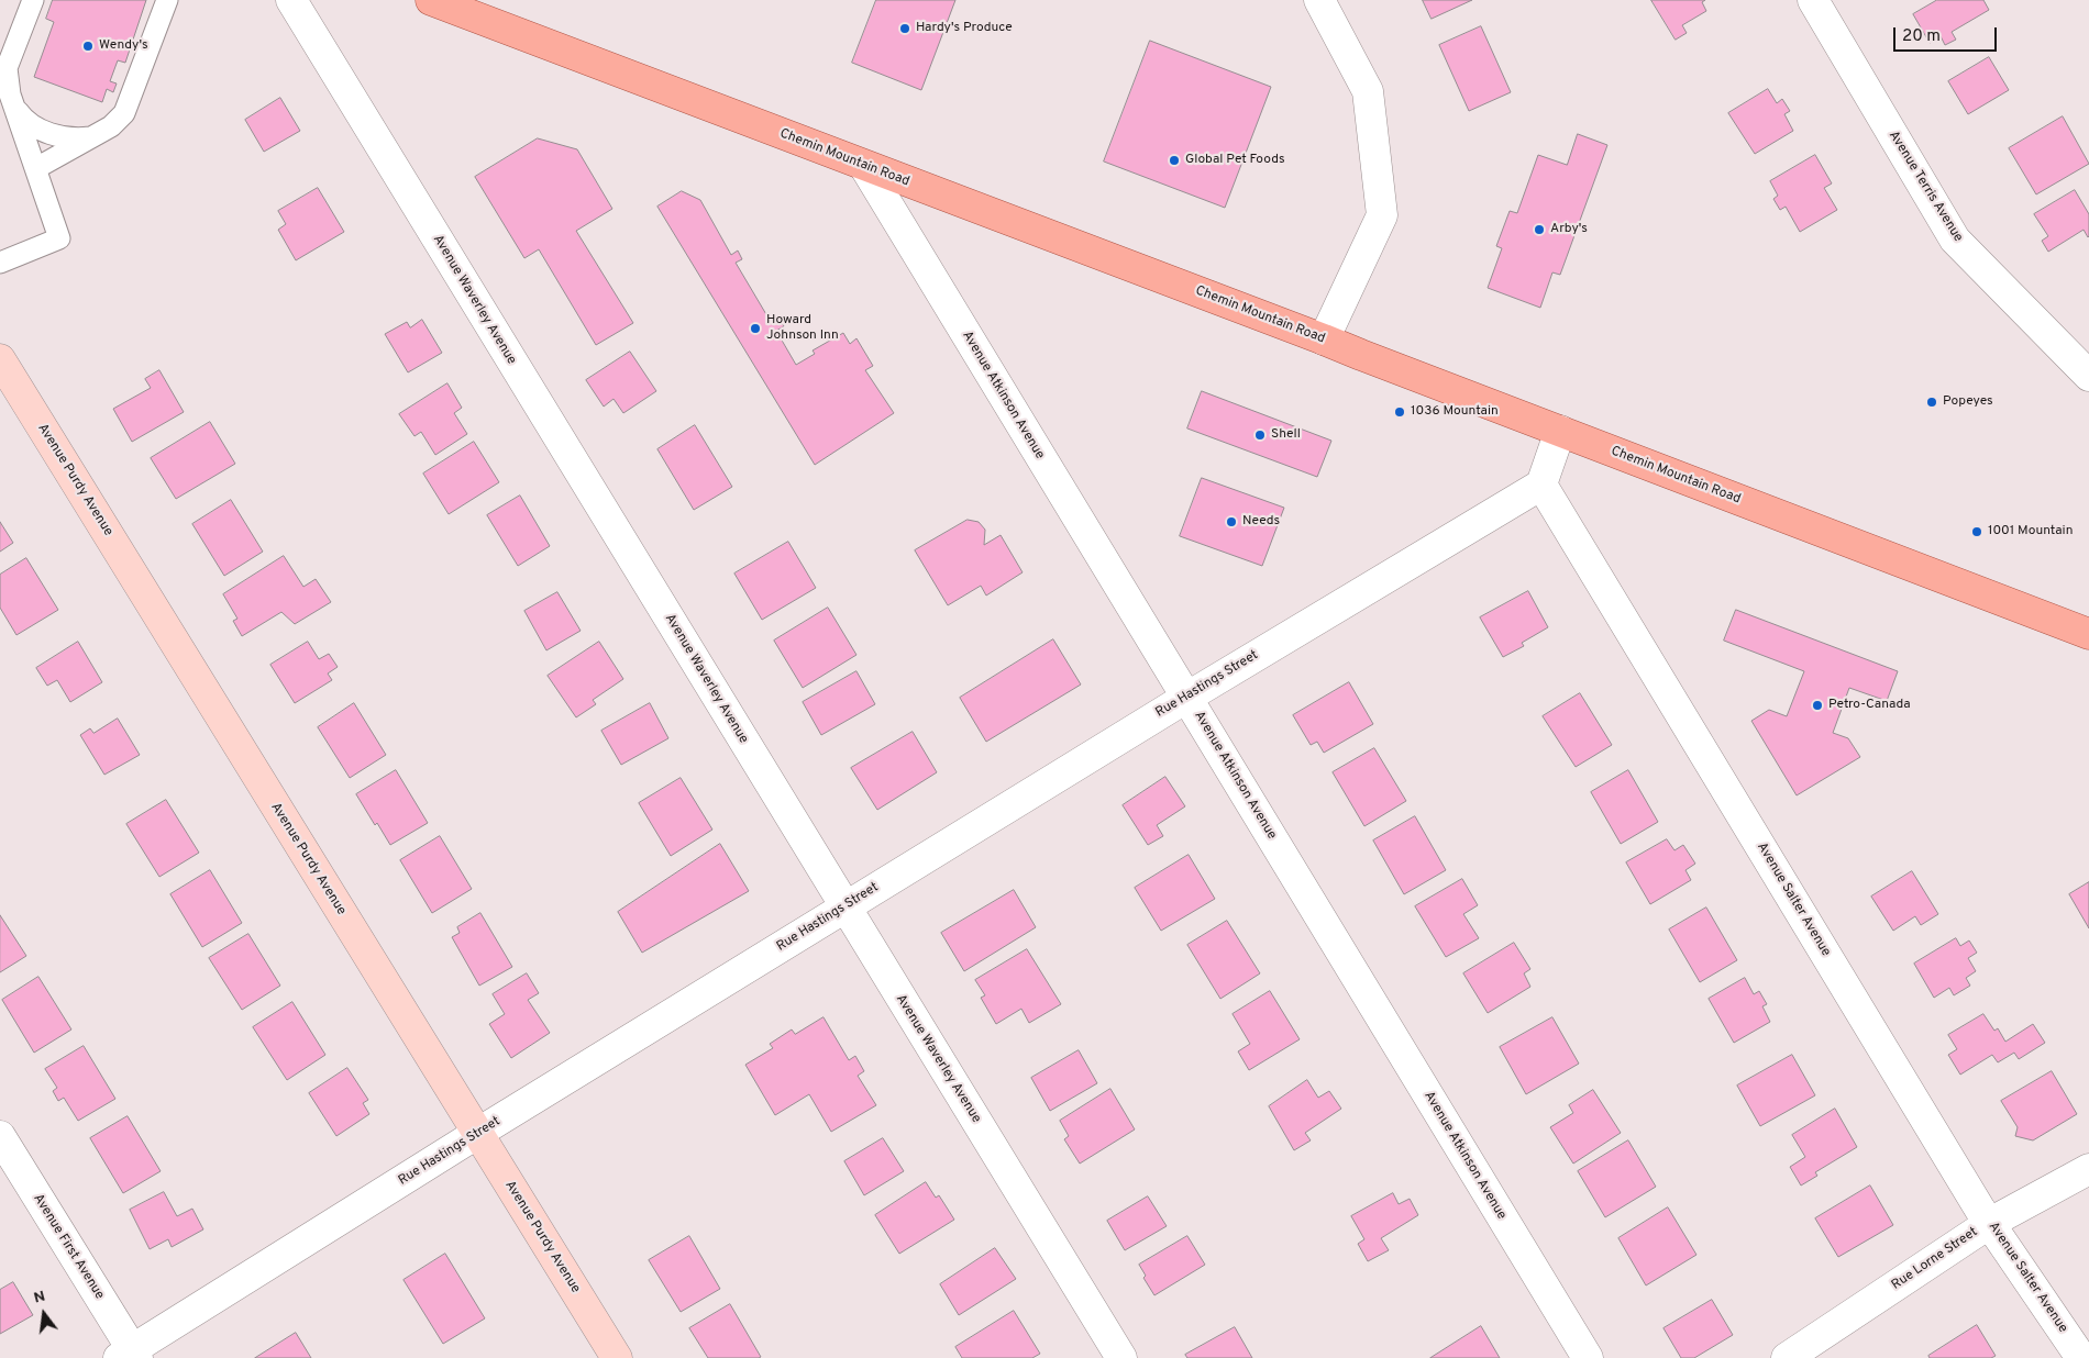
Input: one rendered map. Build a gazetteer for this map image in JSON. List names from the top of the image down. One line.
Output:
{"streets":{"main road":["Chemin Mountain Road"],"street":["Avenue Terris Avenue","Avenue Waverley Avenue","Avenue Atkinson Avenue","Avenue Purdy Avenue","Rue Hastings Street","Avenue Salter Avenue","Avenue First Avenue","Rue Lorne Street"]},"crossings":[["Chemin Mountain Road","Avenue Atkinson Avenue"],["Avenue Waverley Avenue","Rue Hastings Street"],["Avenue Atkinson Avenue","Rue Hastings Street"],["Avenue Purdy Avenue","Rue Hastings Street"],["Rue Hastings Street","Avenue Salter Avenue"],["Rue Hastings Street","Avenue First Avenue"],["Avenue Salter Avenue","Rue Lorne Street"]],"places":["Hardy's Produce","Wendy's","Global Pet Foods","Arby's","Howard Johnson Inn","Popeyes","1036 Mountain","Shell","Needs","1001 Mountain","Petro-Canada"],"scale_bar":"20 m","north":"top"}
